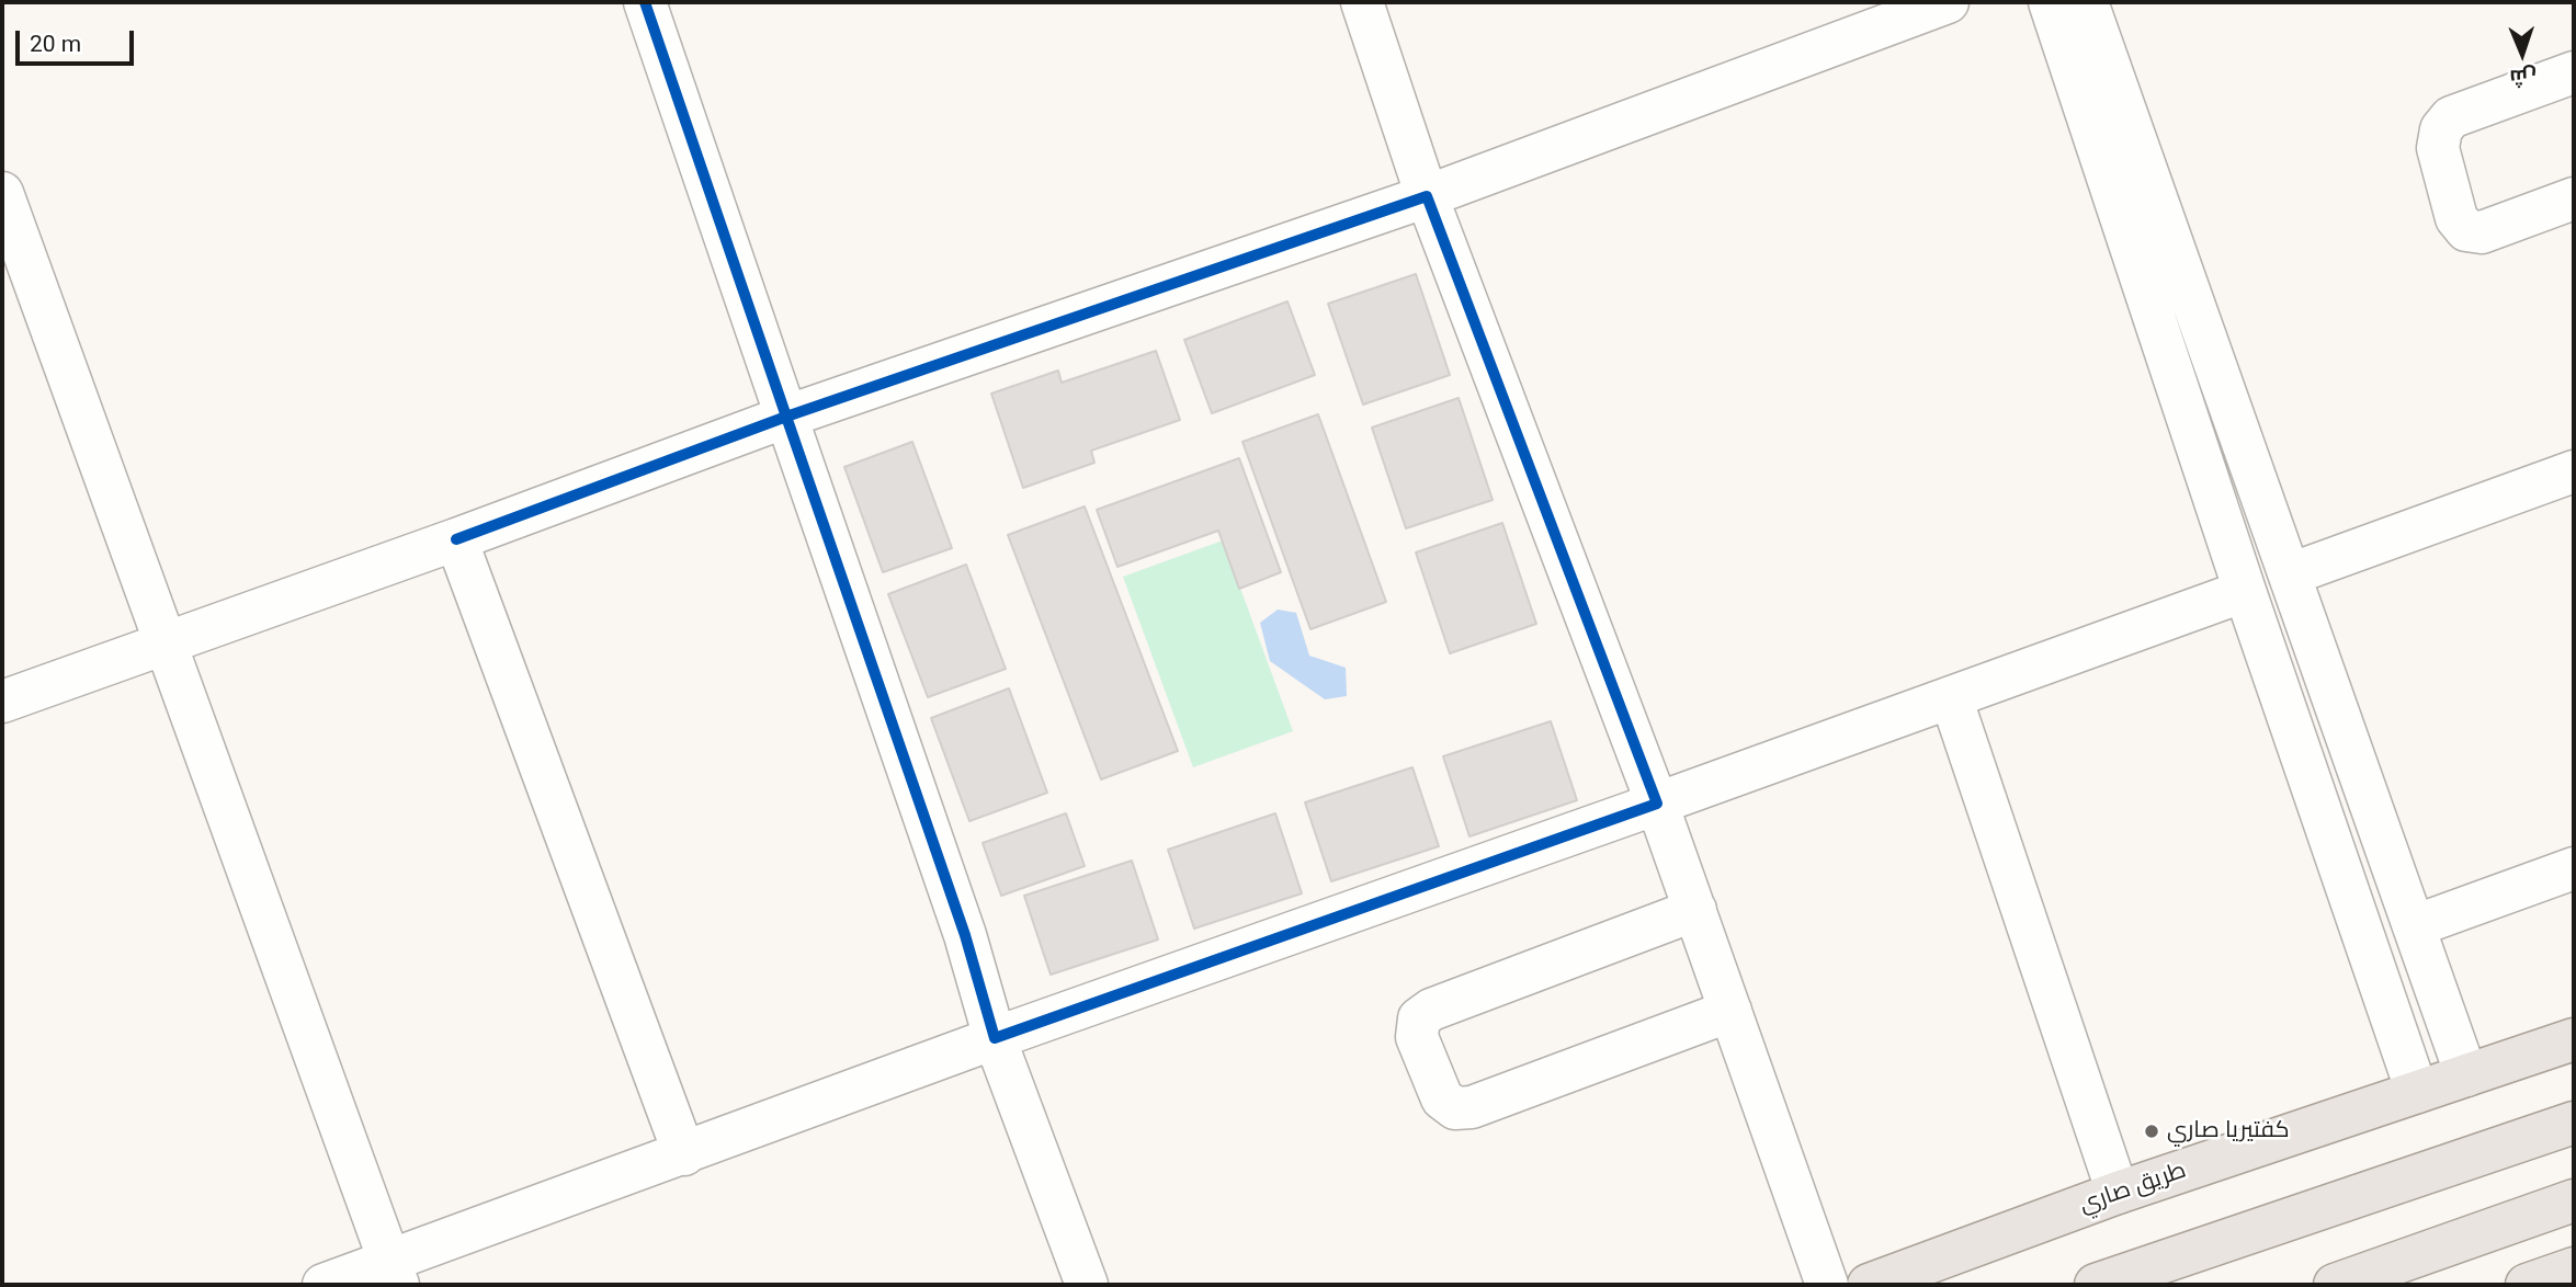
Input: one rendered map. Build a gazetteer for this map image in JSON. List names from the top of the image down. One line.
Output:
{"streets":{"main road":["طريق صاري"]},"places":["كفتيريا صاري"],"scale_bar":"20 m","north":"bottom"}
